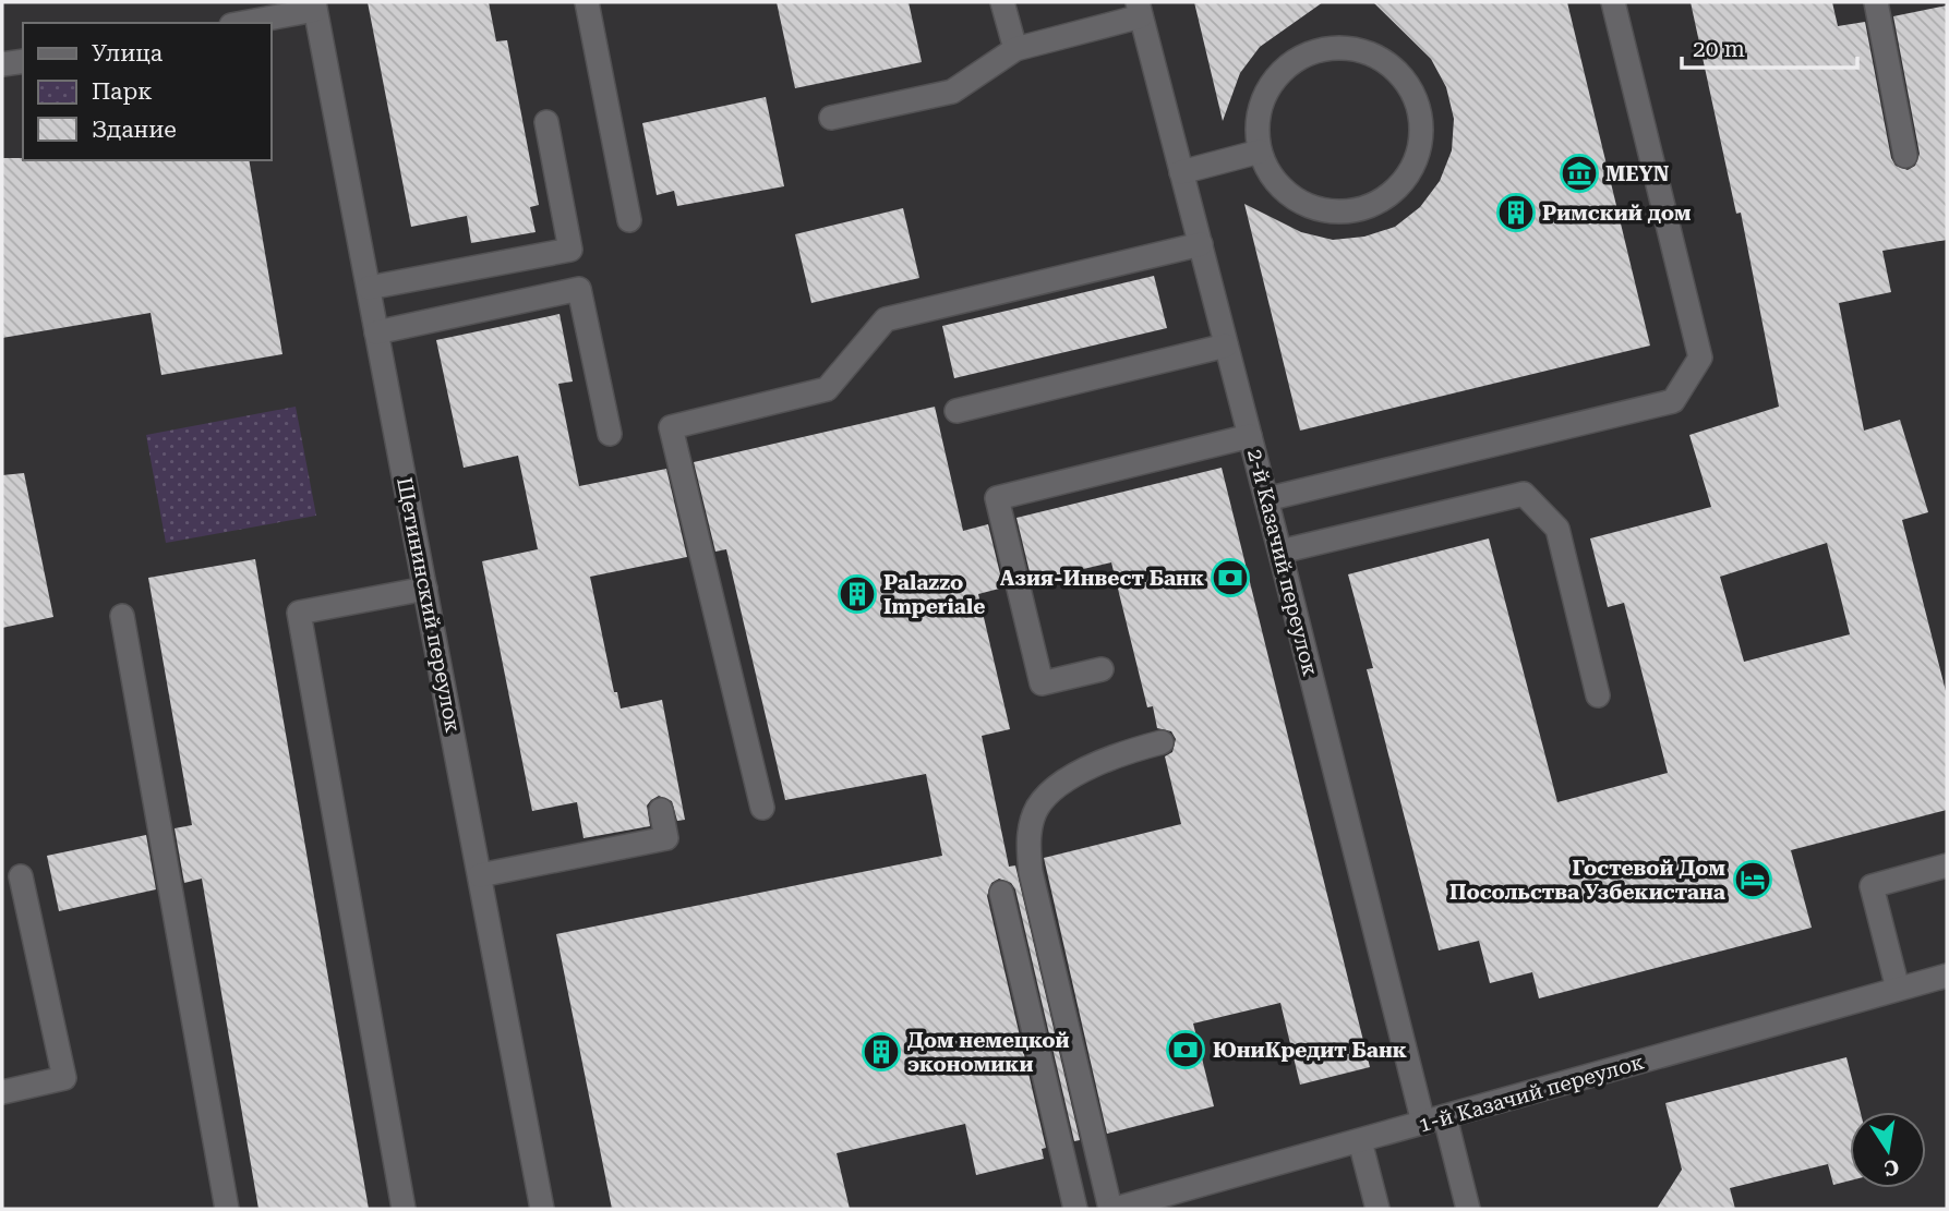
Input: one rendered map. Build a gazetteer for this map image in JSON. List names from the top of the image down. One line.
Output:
{"streets":{"street":["2-й Казачий переулок","Щетининский переулок","1-й Казачий переулок"]},"crossings":[["2-й Казачий переулок","1-й Казачий переулок"]],"places":{"museum":["MEYN"],"building":["Римский дом","Palazzo Imperiale","Дом немецкой экономики"],"bank":["Азия-Инвест Банк","ЮниКредит Банк"],"hotel":["Гостевой Дом Посольства Узбекистана"]},"legend":["Улица","Парк","Здание"],"scale_bar":"20 m","north":"bottom"}
